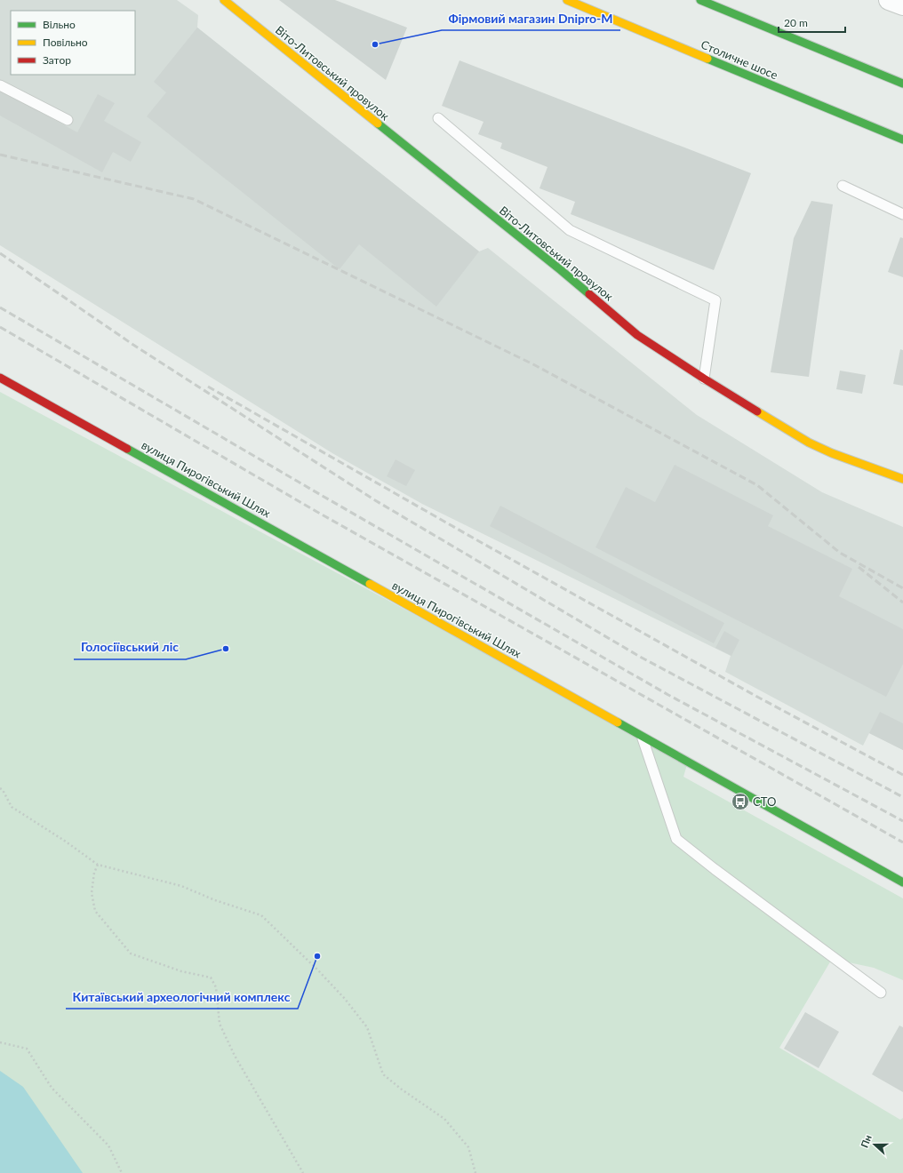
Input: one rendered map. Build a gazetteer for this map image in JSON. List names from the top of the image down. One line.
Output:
{"streets":{"main road":["Столичне шосе","Віто-Литовський провулок","вулиця Пирогівський Шлях"]},"places":{"other":["Фірмовий магазин Dnipro-M","Голосіївський ліс","Китаївський археологічний комплекс"],"bus stop":["СТО"]},"legend":["Вільно","Повільно","Затор"],"scale_bar":"20 m","north":"left"}
